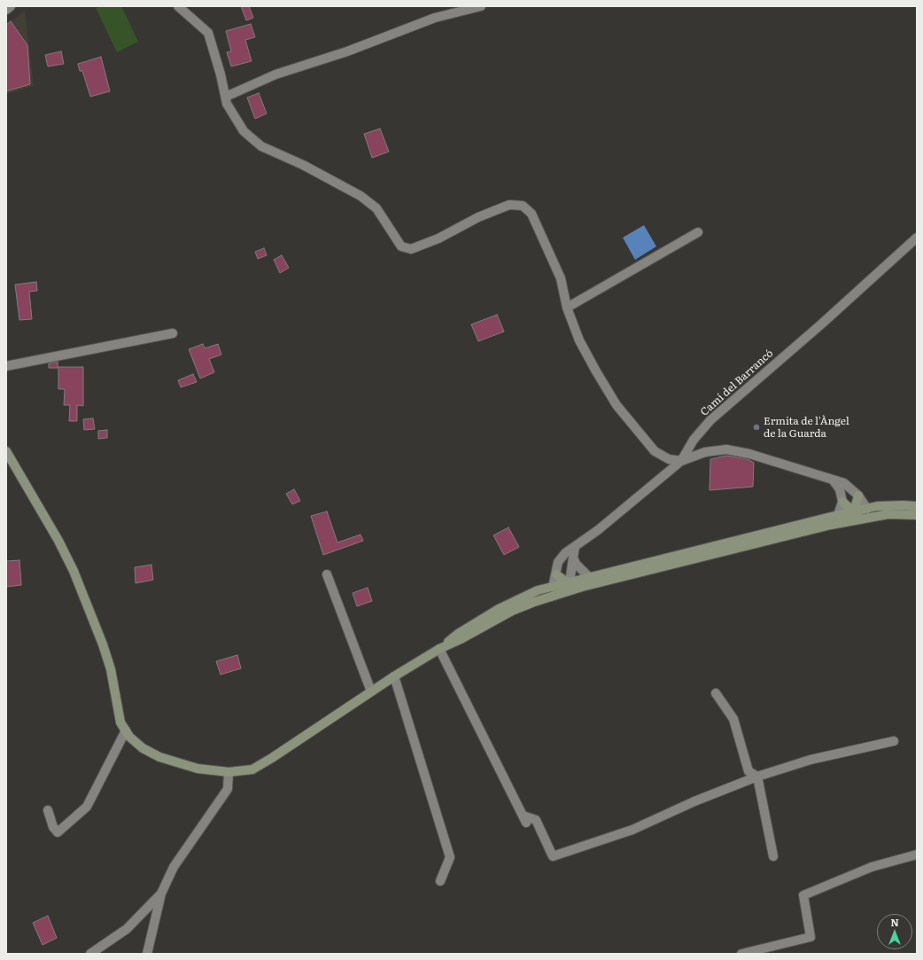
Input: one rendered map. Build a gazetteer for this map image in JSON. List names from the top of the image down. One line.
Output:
{"streets":{"street":["Camí del Barrancó"]},"places":["Ermita de l'Àngel de la Guarda"],"north":"top"}
